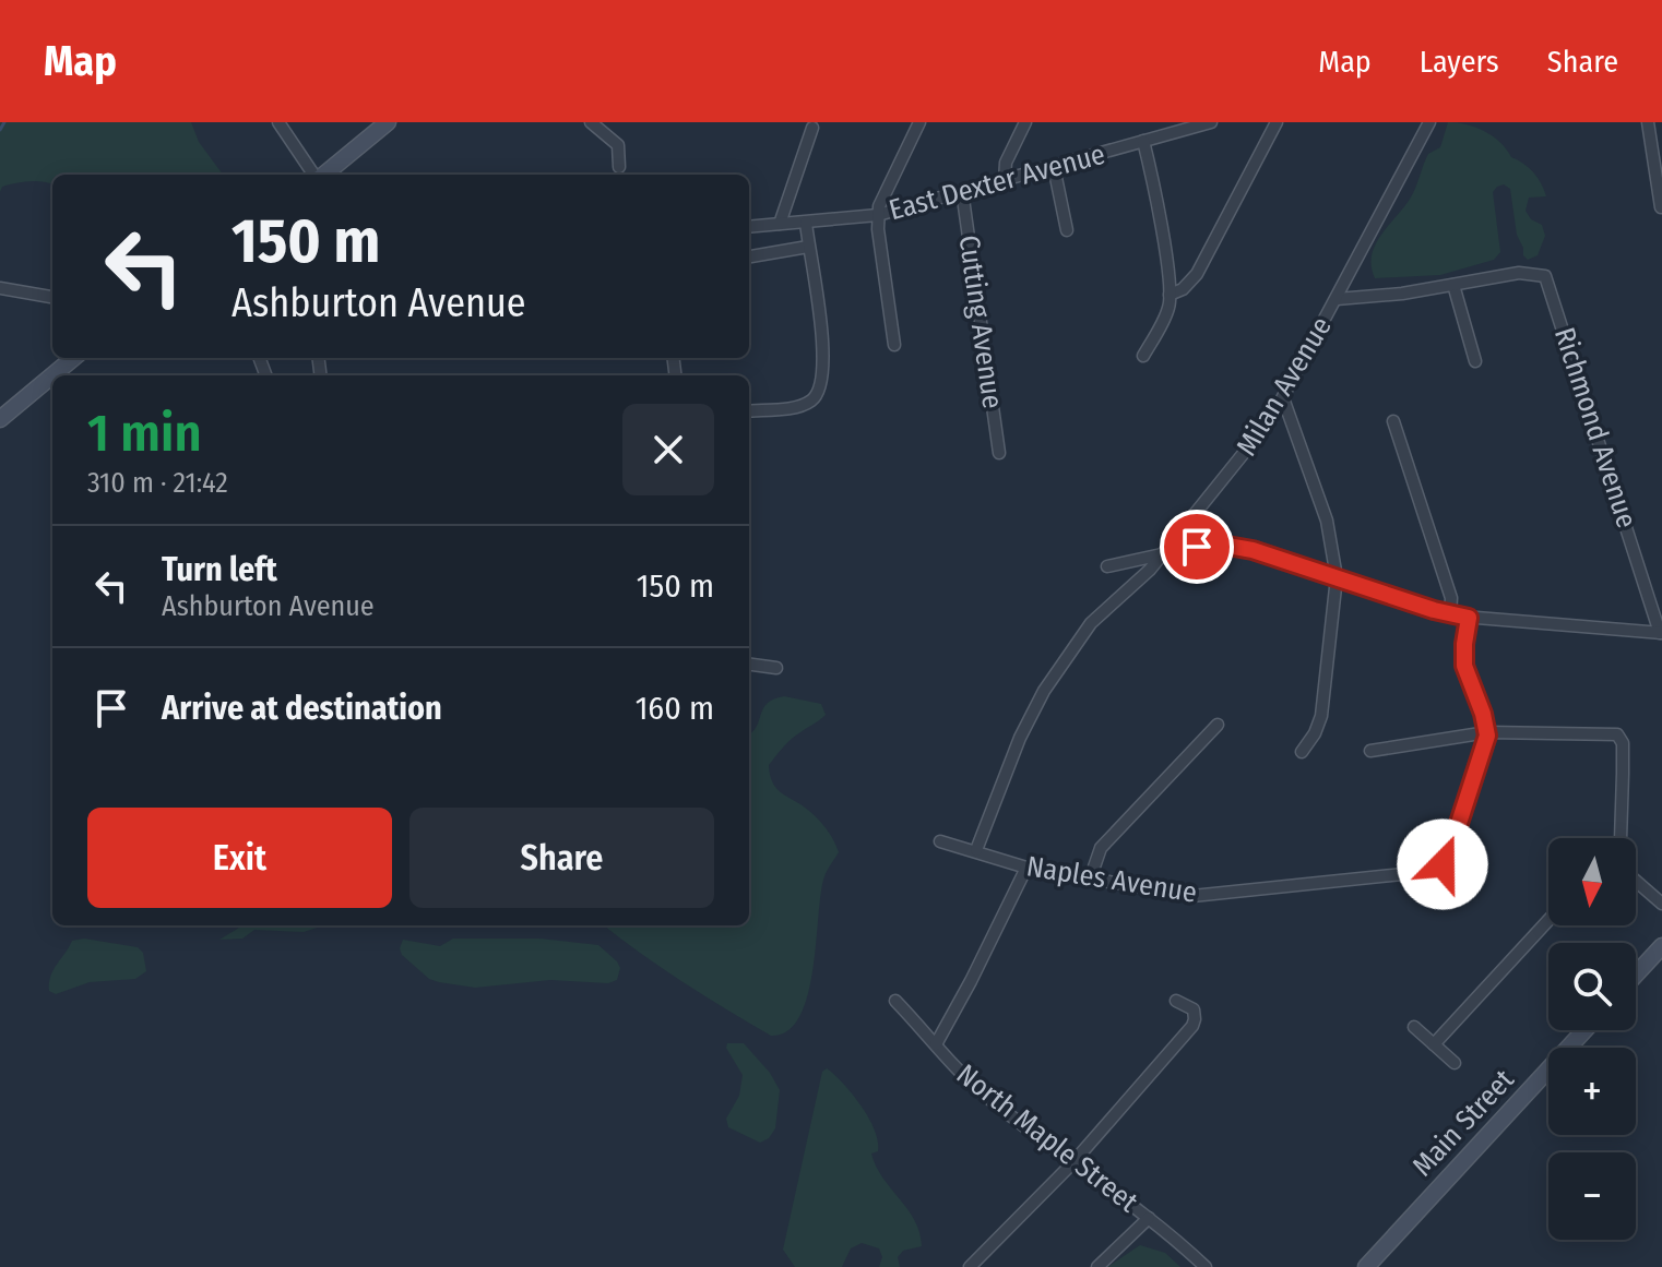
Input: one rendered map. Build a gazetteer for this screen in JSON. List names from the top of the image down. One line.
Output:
{"streets":{"main road":["Main Street"],"street":["East Dexter Avenue","Cutting Avenue","Milan Avenue","Richmond Avenue","Naples Avenue","North Maple Street"]},"crossings":[["East Dexter Avenue","Cutting Avenue"],["Milan Avenue","Naples Avenue"]],"north":"bottom","page":{"header":"Map","nav":["Map","Layers","Share"],"turn":["150 m","Ashburton Avenue"],"heading":["1 min","310 m · 21:42"],"list":[{"name":"Turn left","note":"Ashburton Avenue","value":"150 m"},{"name":"Arrive at destination","value":"160 m"}],"buttons":["Exit","Share"],"map_buttons":["+","−"]}}
